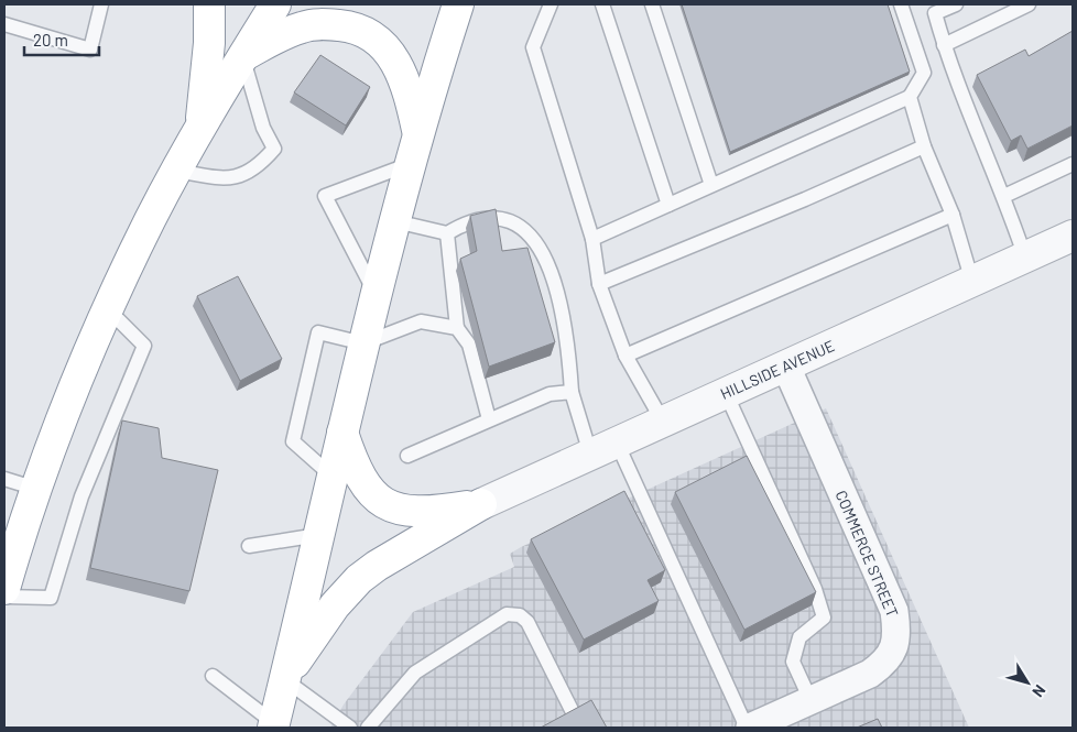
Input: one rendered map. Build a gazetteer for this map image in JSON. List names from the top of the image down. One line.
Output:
{"streets":{"street":["HILLSIDE AVENUE","COMMERCE STREET"]},"crossings":[["HILLSIDE AVENUE","COMMERCE STREET"]],"scale_bar":"20 m","north":"bottom right"}
